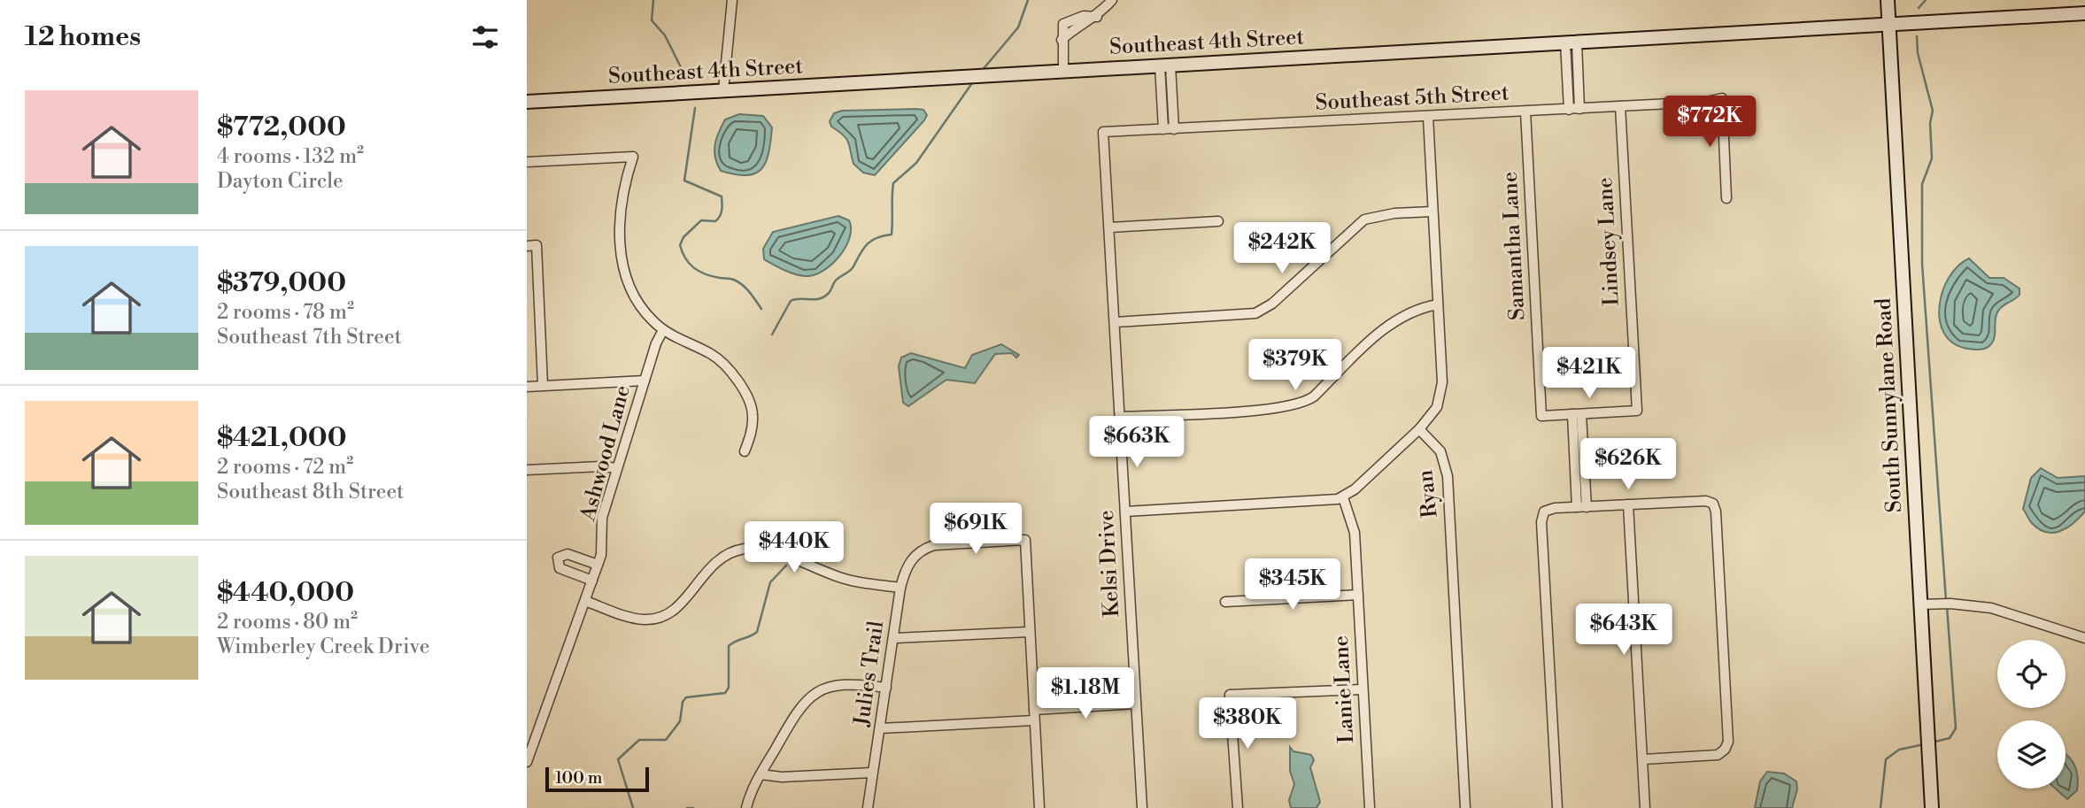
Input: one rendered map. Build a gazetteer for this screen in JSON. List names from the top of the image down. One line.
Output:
{"streets":{"main road":["Southeast 4th Street","South Sunnylane Road"],"street":["Southeast 5th Street","Lindsey Lane","Samantha Lane","Ashwood Lane","Ryan","Kelsi Drive","Julies Trail","Lanie Lane"]},"crossings":[["Southeast 4th Street","South Sunnylane Road"],["Southeast 5th Street","Lindsey Lane"],["Southeast 5th Street","Samantha Lane"],["Southeast 5th Street","Kelsi Drive"],["Lindsey Lane","Samantha Lane"]],"scale_bar":"100 m","page":{"heading":"12 homes","list":[{"name":"$772,000","note":"4 rooms · 132 m² · Dayton Circle"},{"name":"$379,000","note":"2 rooms · 78 m² · Southeast 7th Street"},{"name":"$421,000","note":"2 rooms · 72 m² · Southeast 8th Street"},{"name":"$440,000","note":"2 rooms · 80 m² · Wimberley Creek Drive"}],"price":["$772K","$242K","$379K","$421K","$663K","$626K","$691K","$440K","$345K","$643K","$1.18M","$380K"],"scale":"100 m"}}
